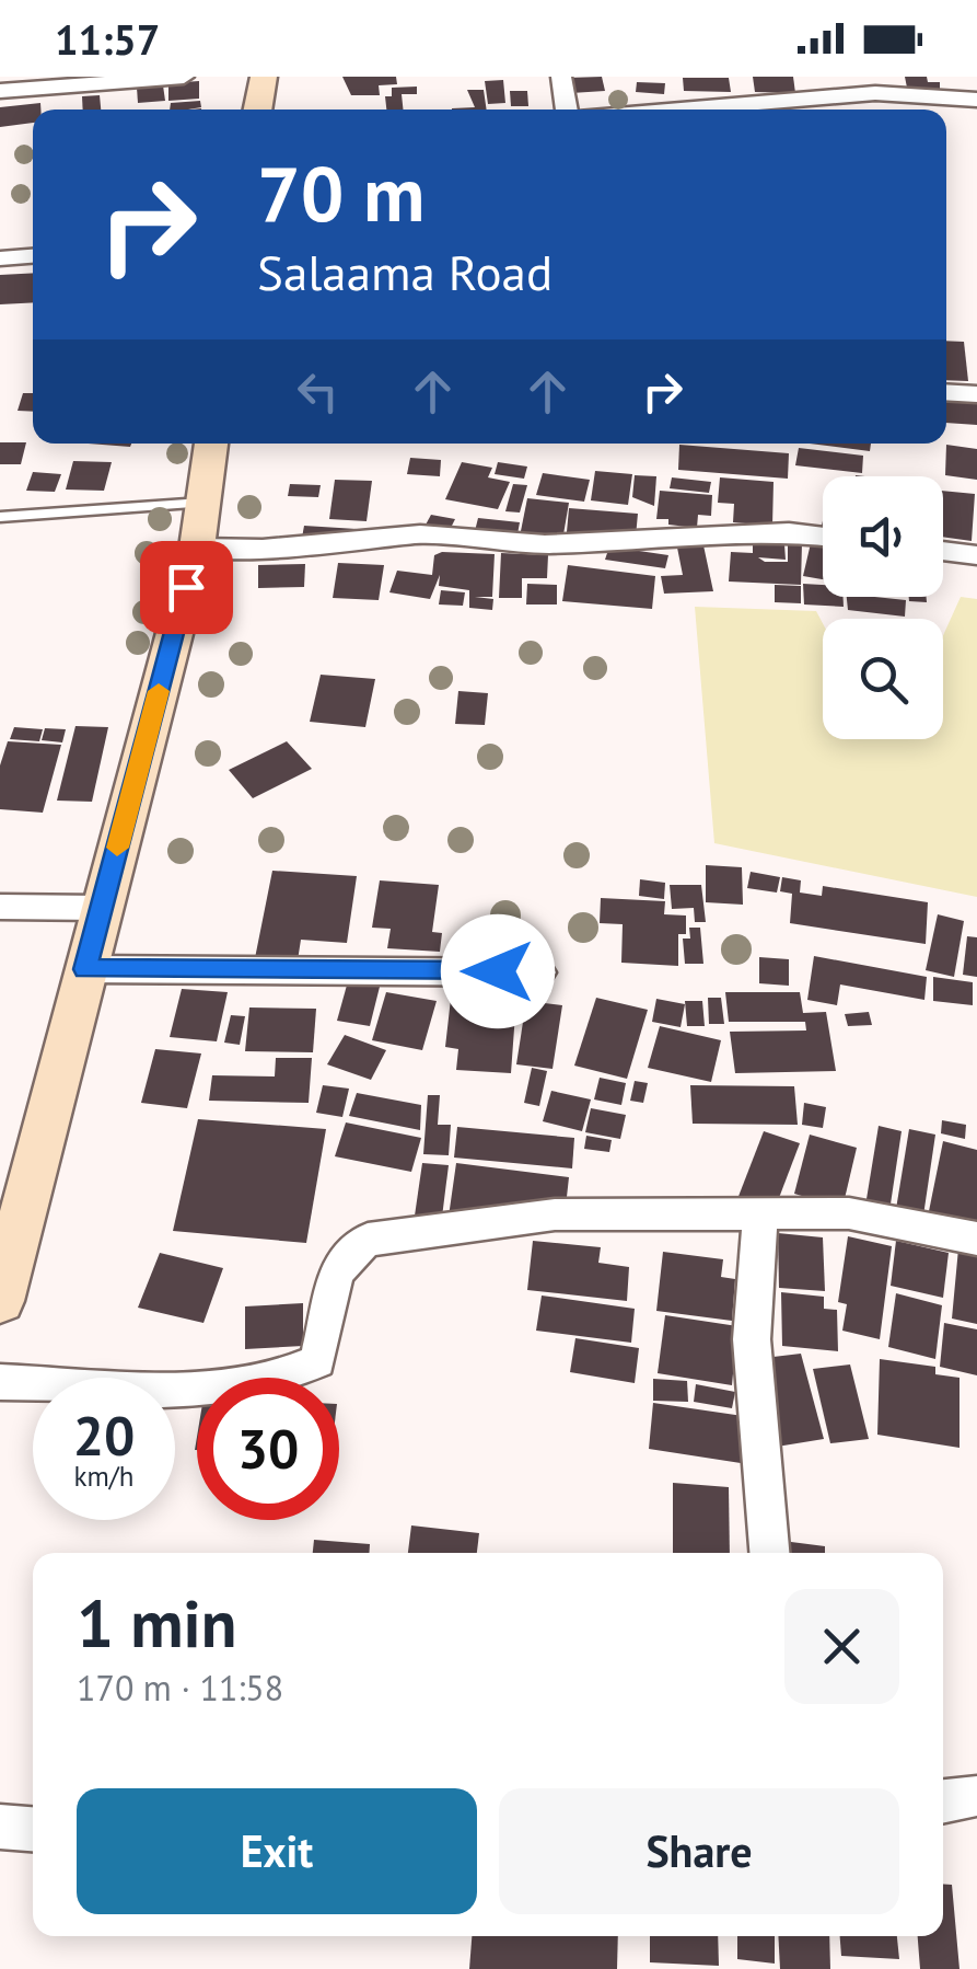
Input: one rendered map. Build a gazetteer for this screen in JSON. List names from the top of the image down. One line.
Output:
{"page":{"status":"11:57","turn":["70 m","Salaama Road"],"speed":"20 km/h","limit":"30","heading":["1 min","170 m · 11:58"],"buttons":["Exit","Share"]}}
